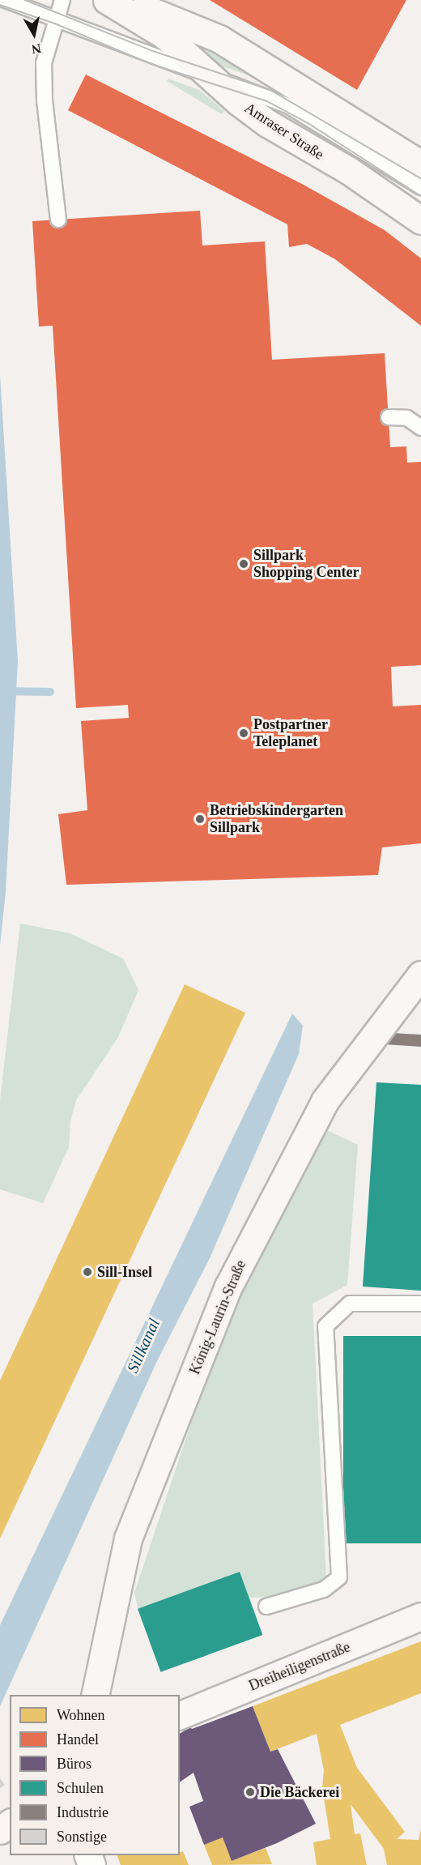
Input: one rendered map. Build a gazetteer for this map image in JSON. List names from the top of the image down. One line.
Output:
{"streets":{"street":["Amraser Straße","König-Laurin-Straße","Dreiheiligenstraße"]},"water":["Sillkanal"],"places":["Sillpark Shopping Center","Postpartner Teleplanet","Betriebskindergarten Sillpark","Sill-Insel","Die Bäckerei"],"legend":["Wohnen","Handel","Büros","Schulen","Industrie","Sonstige"],"north":"bottom"}
